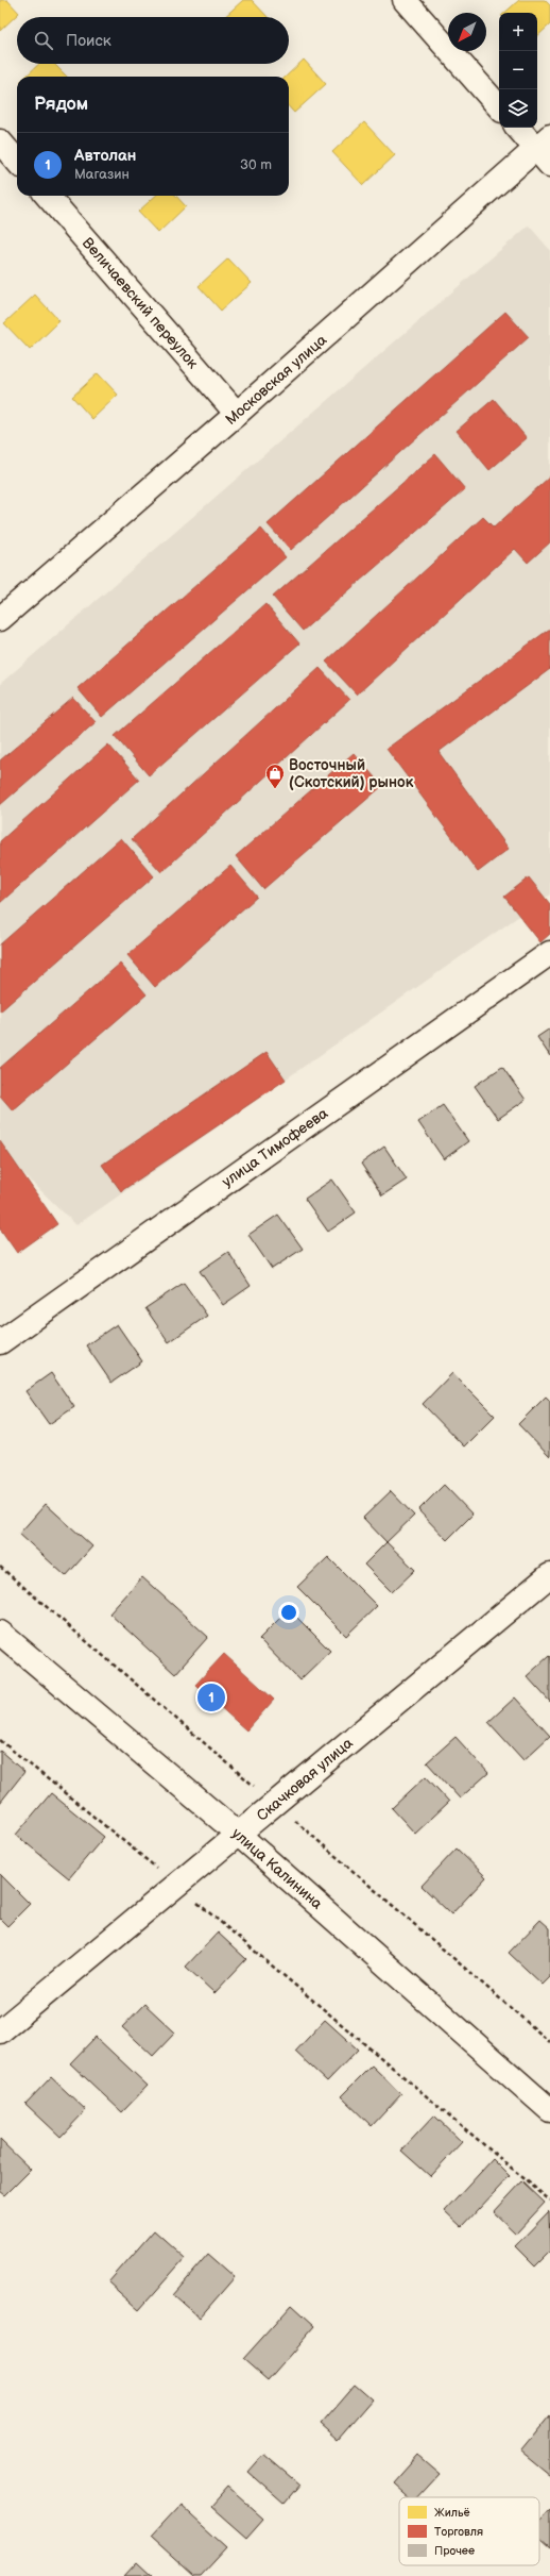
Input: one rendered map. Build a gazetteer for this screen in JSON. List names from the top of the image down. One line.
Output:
{"streets":{"street":["Величаевский переулок","Московская улица","улица Тимофеева","Скачковая улица","улица Калинина"]},"crossings":[["Величаевский переулок","Московская улица"],["Скачковая улица","улица Калинина"]],"places":{"shop":["Восточный (Скотский) рынок"]},"legend":["Жильё","Торговля","Прочее"],"north":"bottom left","page":{"map_buttons":["+","−"],"search":"Поиск","heading":"Рядом","list":[{"mark":"1","name":"Автолан","note":"Магазин","value":"30 m"}],"pins":"1"}}
